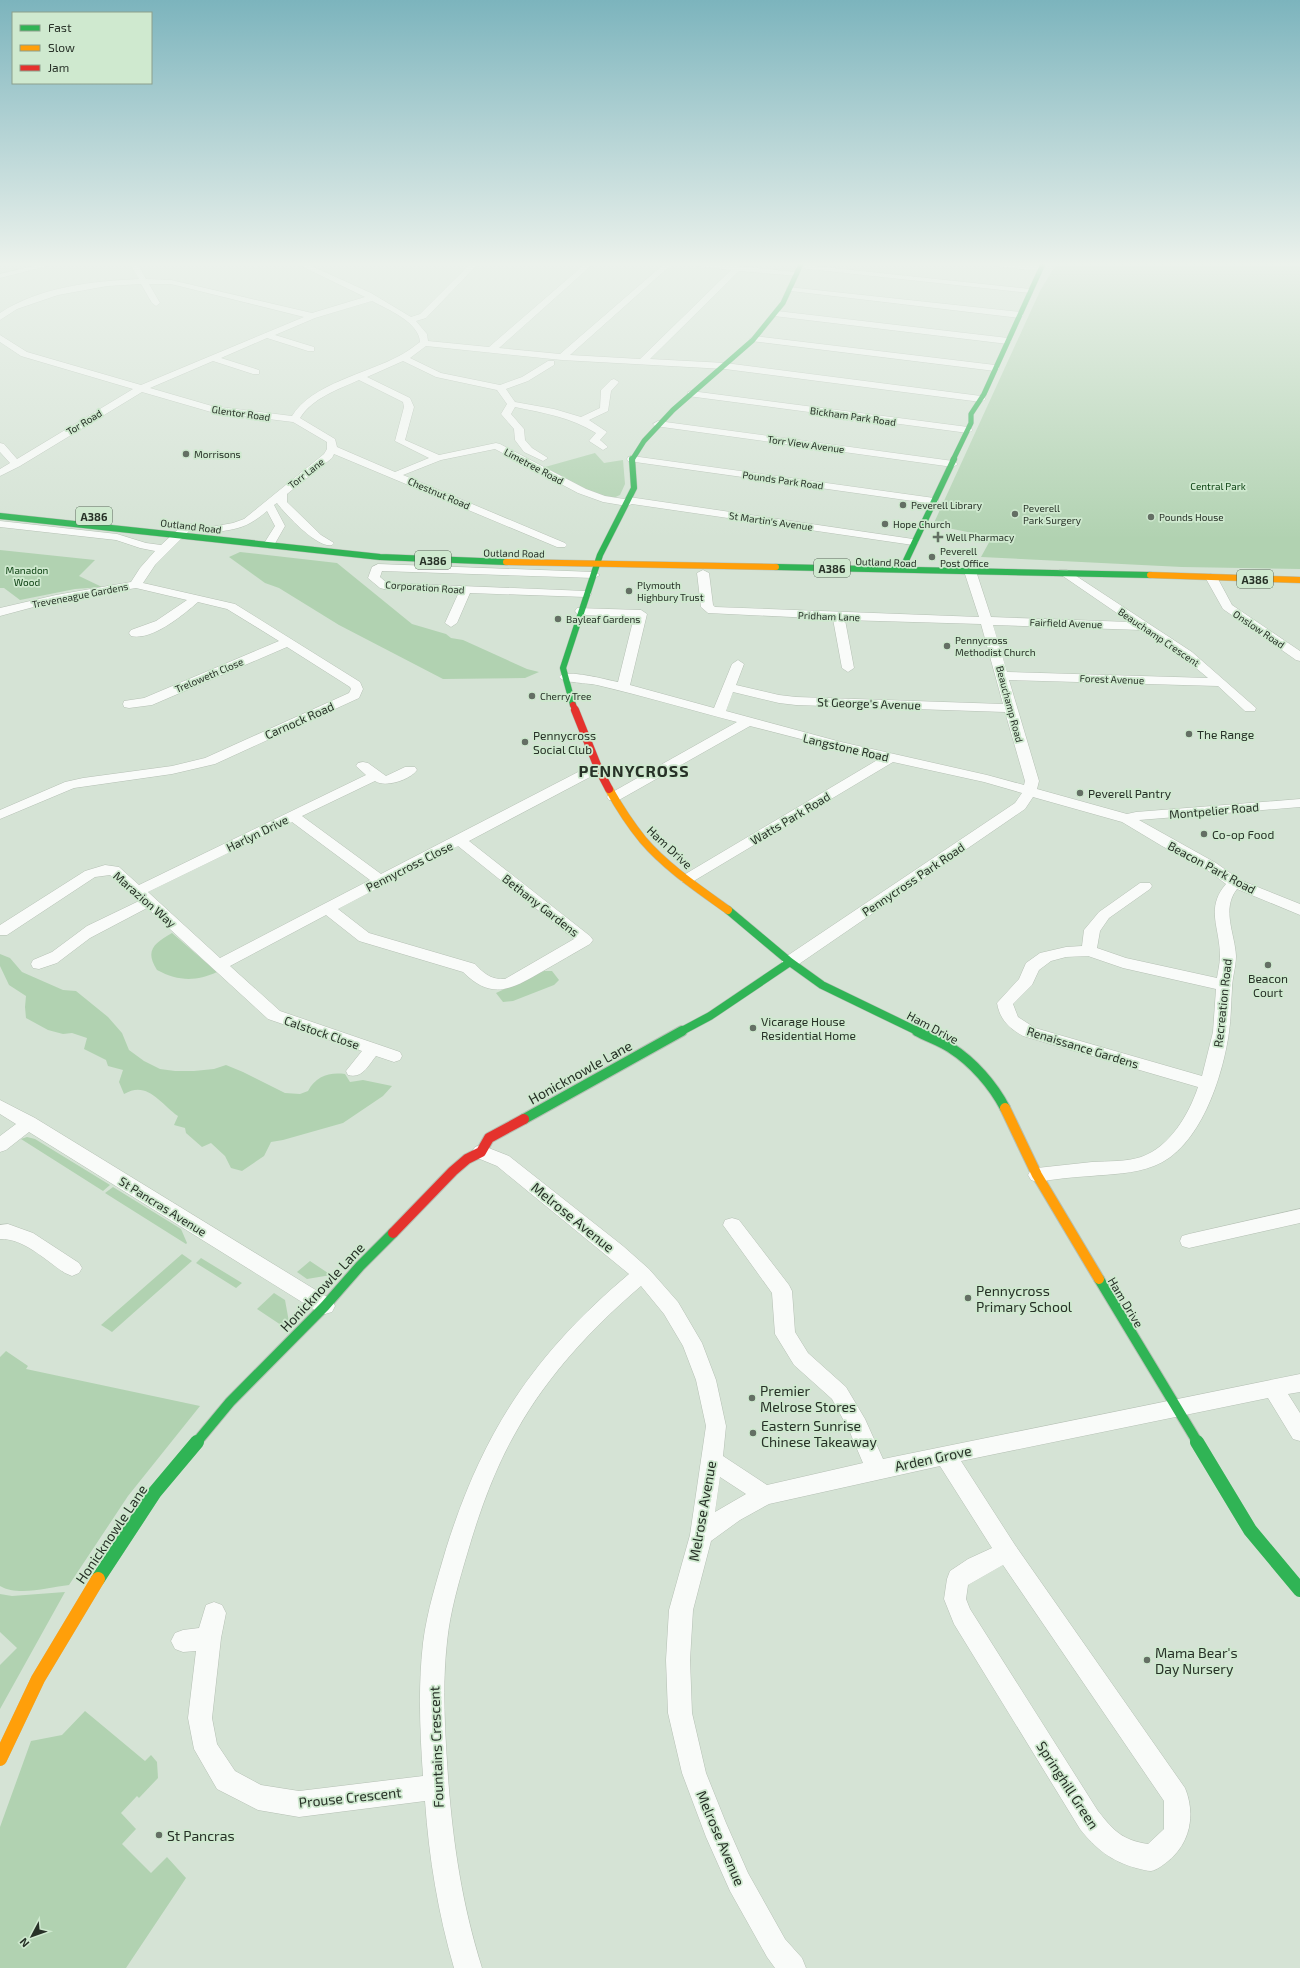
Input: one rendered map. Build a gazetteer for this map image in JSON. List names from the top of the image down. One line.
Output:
{"streets":{"street":["Glentor Road","Bickham Park Road","Tor Road","Torr View Avenue","Limetree Road","Torr Lane","Pounds Park Road","Chestnut Road","A386","St Martin's Avenue","Outland Road","Corporation Road","Treveneague Gardens","Pridham Lane","Fairfield Avenue","Onslow Road","Beauchamp Crescent","Treloweth Close","Forest Avenue","St George's Avenue","Beauchamp Road","Carnock Road","Langstone Road","Montpelier Road","Watts Park Road","Harlyn Drive","Ham Drive","Pennycross Close","Beacon Park Road","Pennycross Park Road","Marazion Way","Bethany Gardens","Recreation Road","Calstock Close","Renaissance Gardens","Honicknowle Lane","St Pancras Avenue","Melrose Avenue","Arden Grove","Fountains Crescent","Springhill Green","Prouse Crescent"]},"crossings":[["Glentor Road","Tor Road"],["Glentor Road","Torr Lane"],["Limetree Road","Chestnut Road"],["Limetree Road","St Martin's Avenue"],["Limetree Road","Ham Drive"],["Torr Lane","Chestnut Road"],["Torr Lane","Outland Road"],["Pounds Park Road","Ham Drive"],["St Martin's Avenue","Ham Drive"],["Outland Road","Onslow Road"],["Outland Road","Beauchamp Crescent"],["Outland Road","Beauchamp Road"],["Outland Road","Ham Drive"],["Corporation Road","Ham Drive"],["Treveneague Gardens","Carnock Road"],["Pridham Lane","Fairfield Avenue"],["Pridham Lane","Beauchamp Road"],["Fairfield Avenue","Beauchamp Crescent"],["Fairfield Avenue","Beauchamp Road"],["Beauchamp Crescent","Forest Avenue"],["Treloweth Close","Carnock Road"],["Forest Avenue","Beauchamp Road"],["St George's Avenue","Beauchamp Road"],["Beauchamp Road","Langstone Road"],["Beauchamp Road","Pennycross Park Road"],["Langstone Road","Montpelier Road"],["Langstone Road","Watts Park Road"],["Langstone Road","Ham Drive"],["Langstone Road","Beacon Park Road"],["Langstone Road","Pennycross Park Road"],["Montpelier Road","Beacon Park Road"],["Watts Park Road","Ham Drive"],["Harlyn Drive","Marazion Way"],["Ham Drive","Pennycross Close"],["Ham Drive","Pennycross Park Road"],["Ham Drive","Recreation Road"],["Ham Drive","Honicknowle Lane"],["Ham Drive","Arden Grove"],["Pennycross Close","Marazion Way"],["Pennycross Close","Bethany Gardens"],["Pennycross Close","Calstock Close"],["Beacon Park Road","Recreation Road"],["Pennycross Park Road","Honicknowle Lane"],["Marazion Way","Calstock Close"],["Recreation Road","Renaissance Gardens"],["Honicknowle Lane","St Pancras Avenue"],["Honicknowle Lane","Melrose Avenue"],["Melrose Avenue","Arden Grove"],["Melrose Avenue","Fountains Crescent"],["Arden Grove","Springhill Green"],["Fountains Crescent","Prouse Crescent"]],"districts":["PENNYCROSS"],"parks":["Central Park","Manadon Wood"],"places":{"other":["Morrisons","Peverell Library","Peverell Park Surgery","Pounds House","Hope Church","Peverell Post Office","Plymouth Highbury Trust","Bayleaf Gardens","Pennycross Methodist Church","Cherry Tree","The Range","Pennycross Social Club","Peverell Pantry","Co-op Food","Beacon Court","Vicarage House Residential Home","Pennycross Primary School","Premier Melrose Stores","Eastern Sunrise Chinese Takeaway","Mama Bear's Day Nursery","St Pancras"],"health":["Well Pharmacy"]},"legend":["Fast","Slow","Jam"],"north":"bottom left"}
